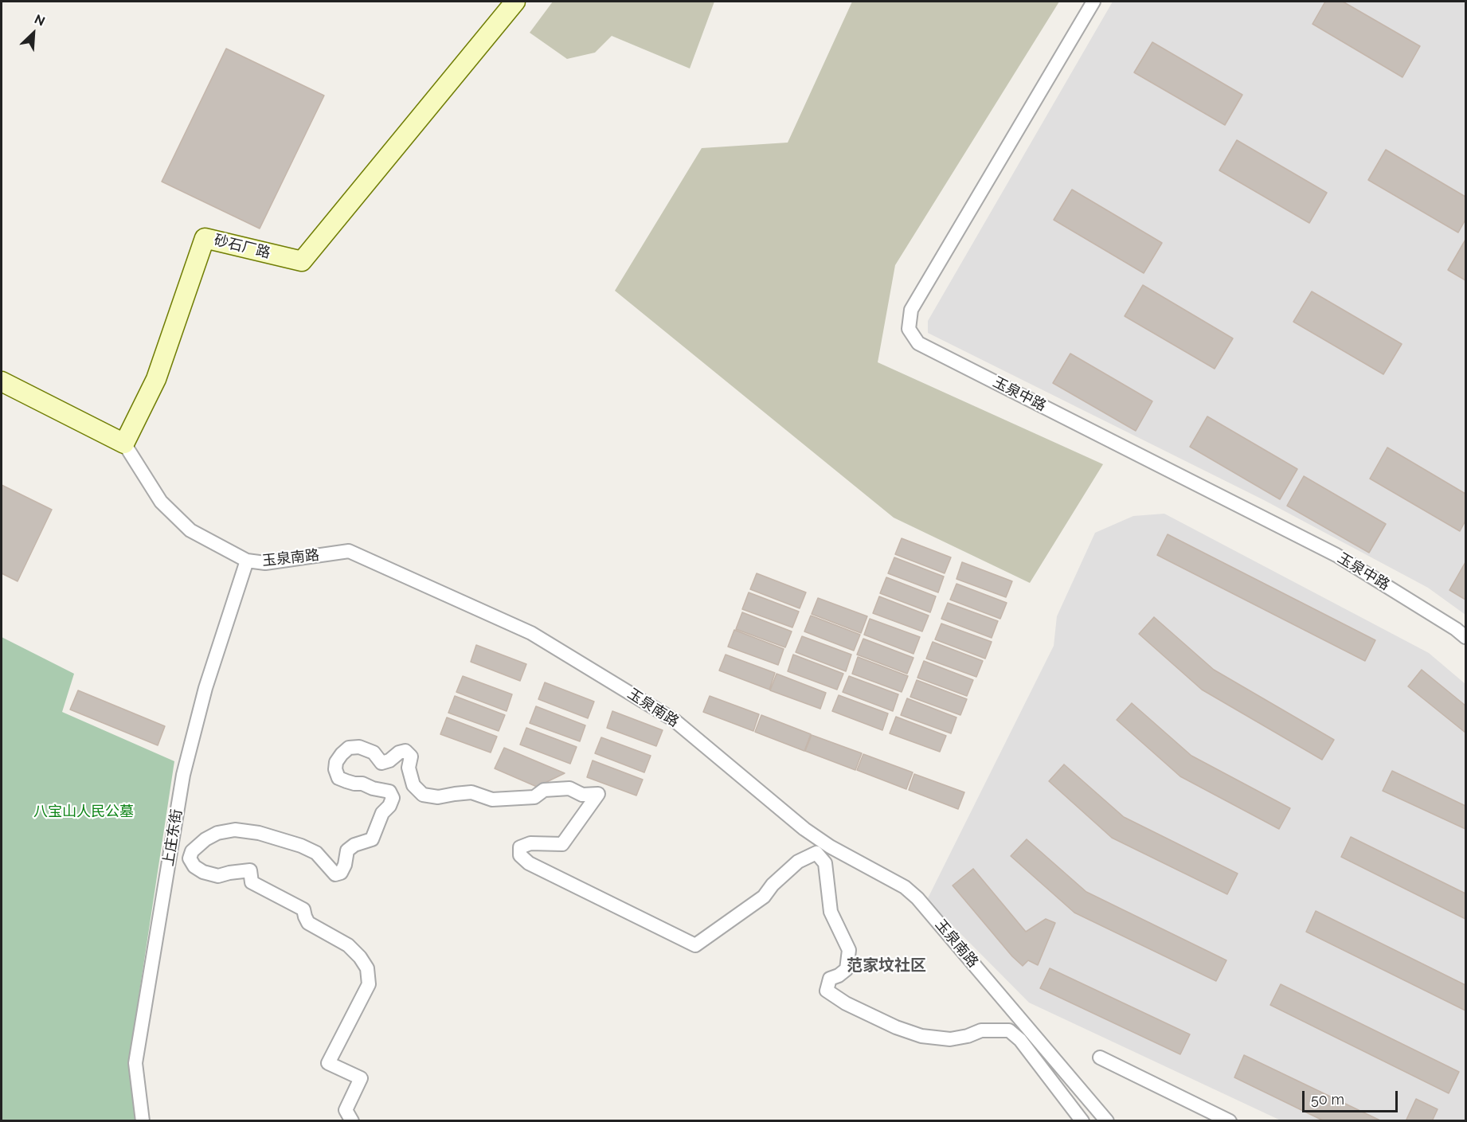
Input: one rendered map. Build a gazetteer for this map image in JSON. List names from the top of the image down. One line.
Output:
{"streets":{"street":["砂石厂路","玉泉中路","玉泉南路","上庄东街"]},"crossings":[["砂石厂路","玉泉南路"],["玉泉南路","上庄东街"]],"districts":["范家坟社区"],"parks":["八宝山人民公墓"],"scale_bar":"50 m","north":"top right"}
